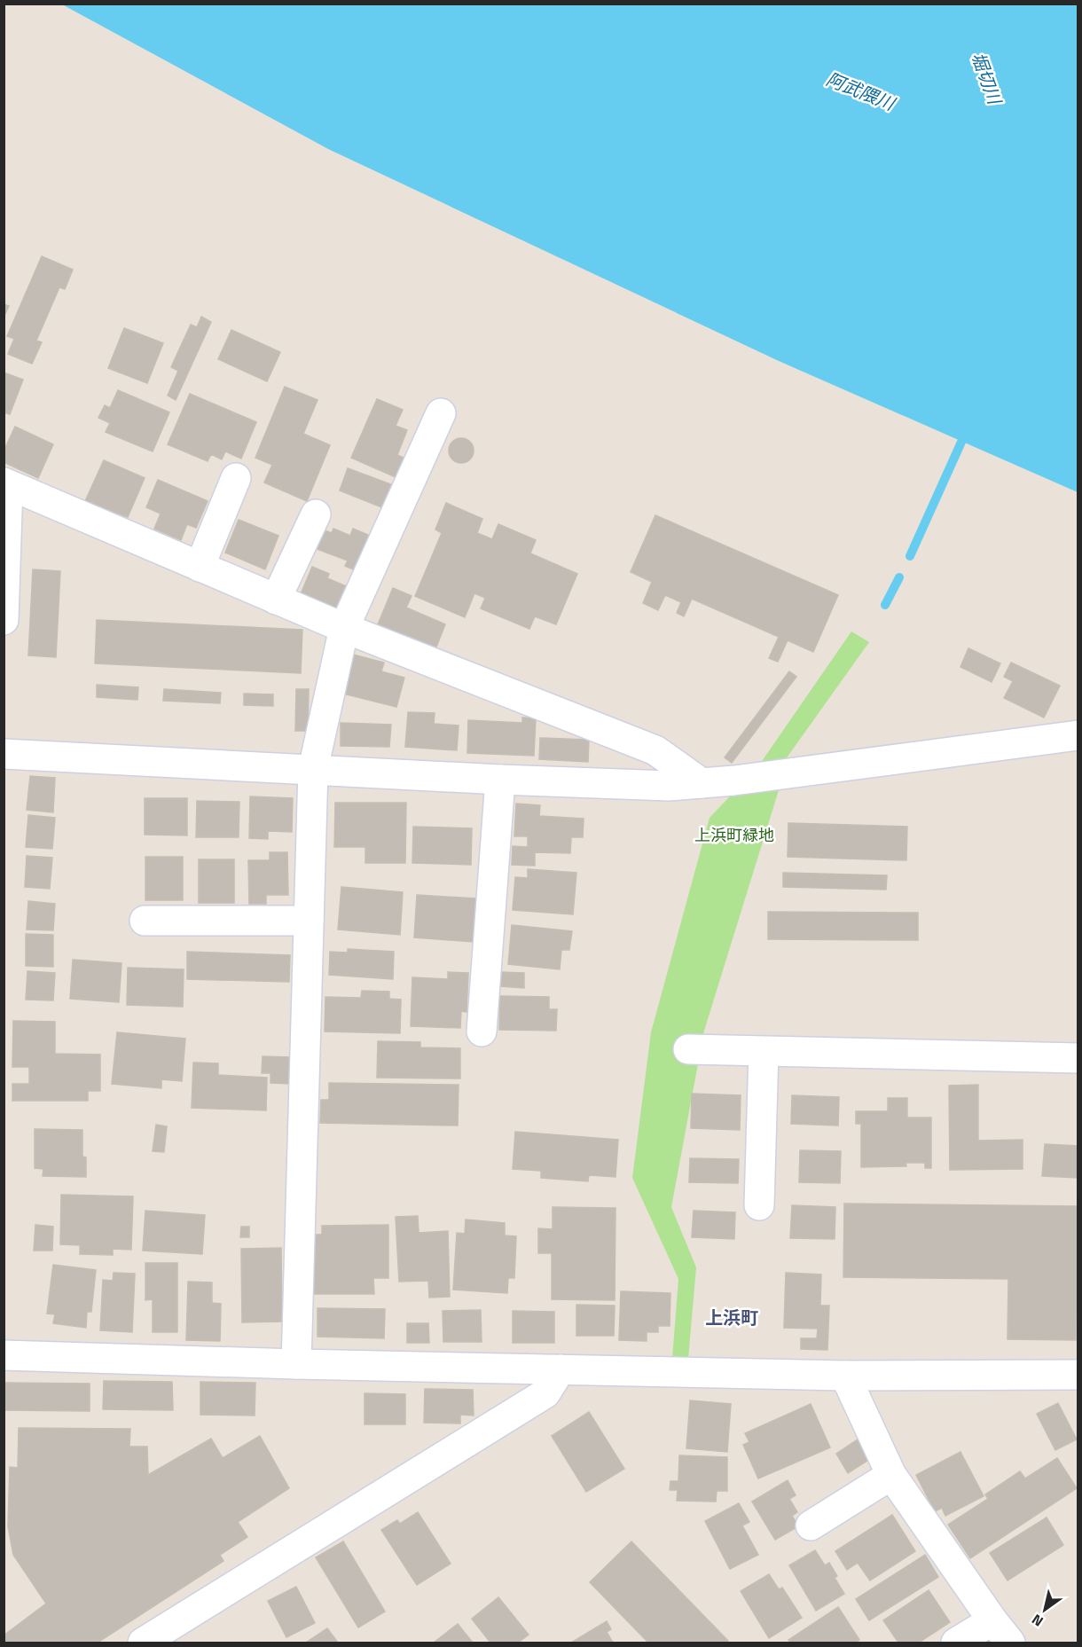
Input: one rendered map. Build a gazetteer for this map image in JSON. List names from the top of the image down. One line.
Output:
{"districts":["上浜町"],"water":["堀切川","阿武隈川"],"parks":["上浜町緑地"],"north":"bottom left"}
